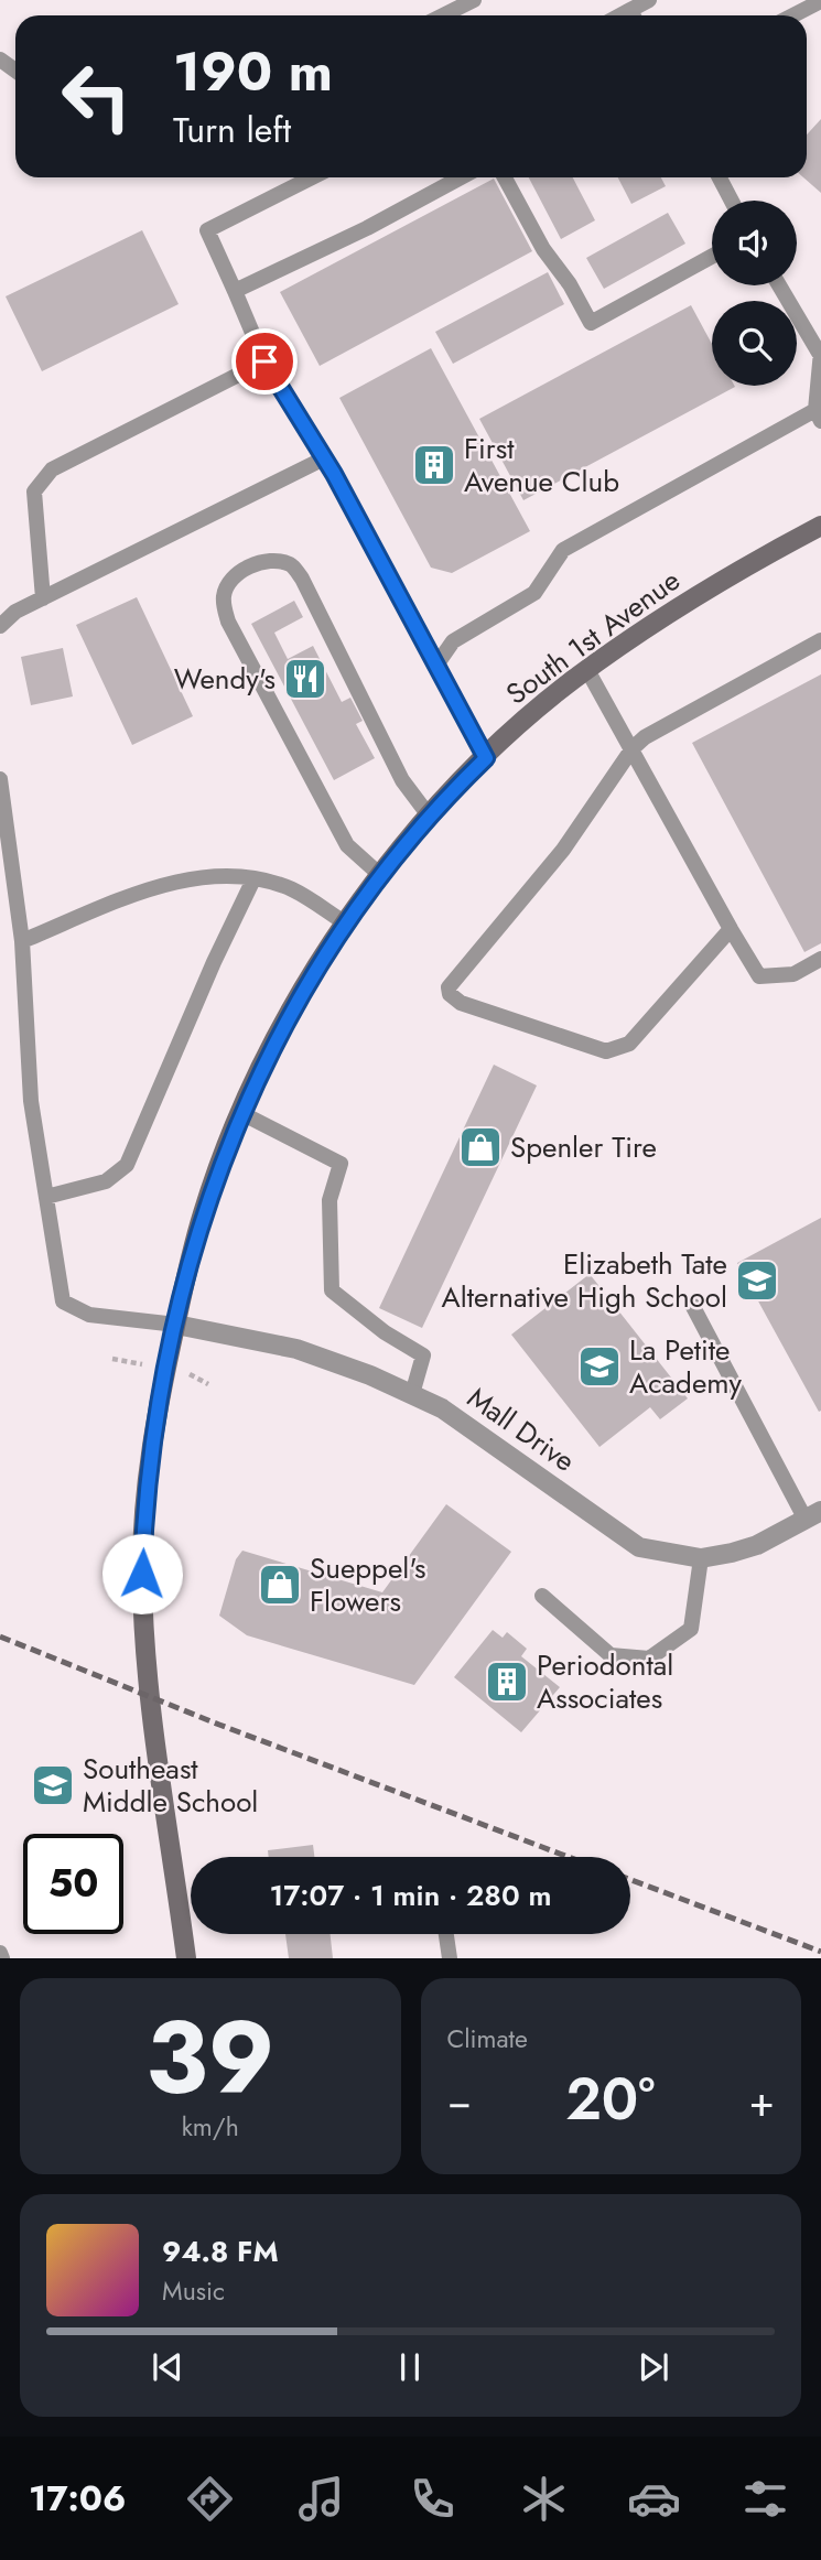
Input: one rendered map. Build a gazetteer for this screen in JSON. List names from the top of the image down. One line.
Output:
{"streets":{"main road":["South 1st Avenue"],"street":["Mall Drive"]},"crossings":[["South 1st Avenue","Mall Drive"]],"places":{"building":["First Avenue Club","Periodontal Associates"],"restaurant":["Wendy's"],"shop":["Spenler Tire","Sueppel's Flowers"],"school or university":["Elizabeth Tate Alternative High School","La Petite Academy","Southeast Middle School"]},"page":{"turn":["190 m","Turn left"],"limit":"50","trip":"17:07 · 1 min · 280 m","tile":[["39","km/h"],"Climate"],"heat":["−","20°","+"],"song":["94.8 FM","Music"],"tabs":"17:06"}}
